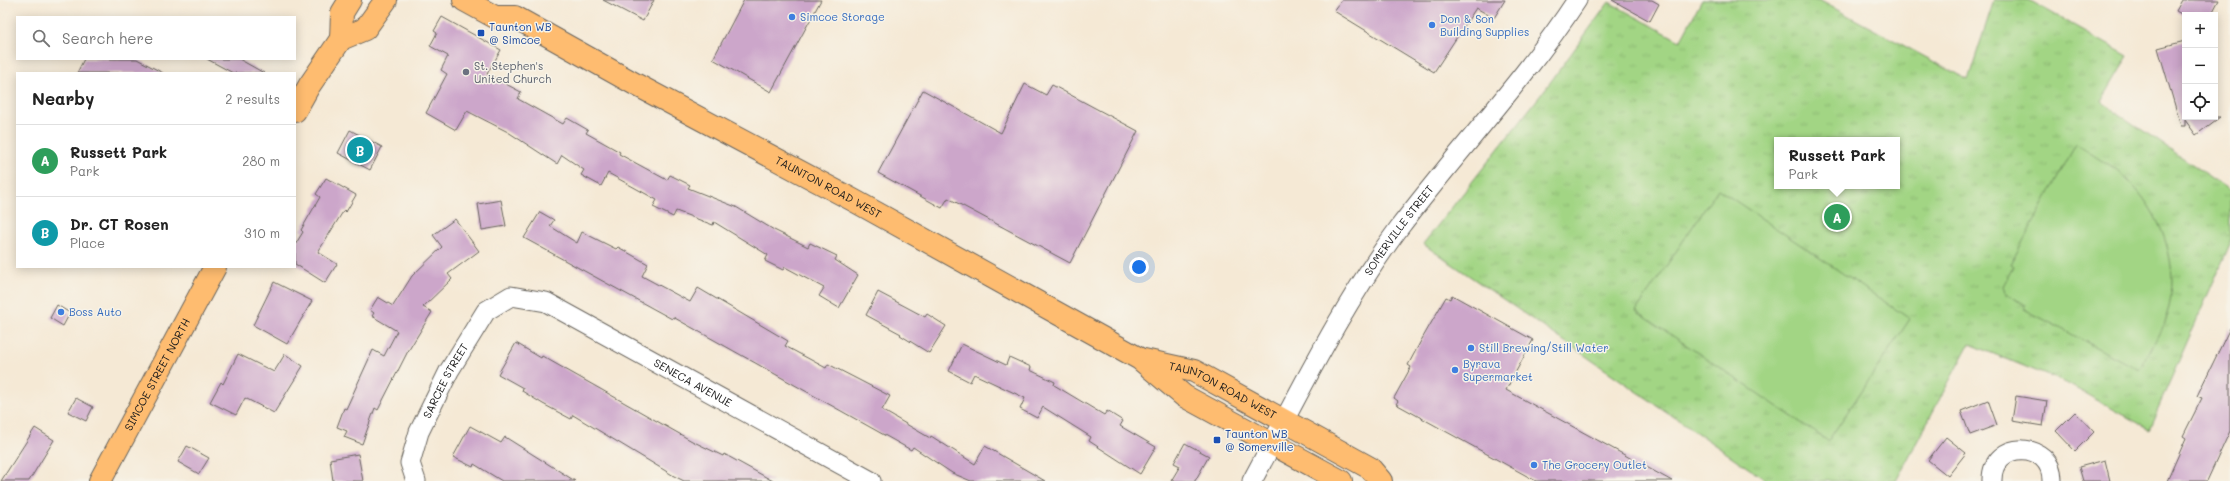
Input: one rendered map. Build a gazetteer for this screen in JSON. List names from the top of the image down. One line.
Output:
{"streets":{"main road":["TAUNTON ROAD WEST","SIMCOE STREET NORTH"],"street":["SOMERVILLE STREET","SARCEE STREET","SENECA AVENUE"]},"crossings":[["TAUNTON ROAD WEST","SOMERVILLE STREET"],["SARCEE STREET","SENECA AVENUE"]],"places":{"other":["Simcoe Storage","Don & Son Building Supplies","St. Stephen's United Church","Boss Auto","Still Brewing/Still Water","Byrava Supermarket","The Grocery Outlet"],"transit":["Taunton WB @ Simcoe","Taunton WB @ Somerville"]},"page":{"map_buttons":["+","−"],"search":"Search here","heading":["Nearby","2 results"],"list":[{"mark":"A","name":"Russett Park","note":"Park","value":"280 m"},{"mark":"B","name":"Dr. CT Rosen","note":"Place","value":"310 m"}],"pins":["B","A"],"popup":["Russett Park","Park"]}}
